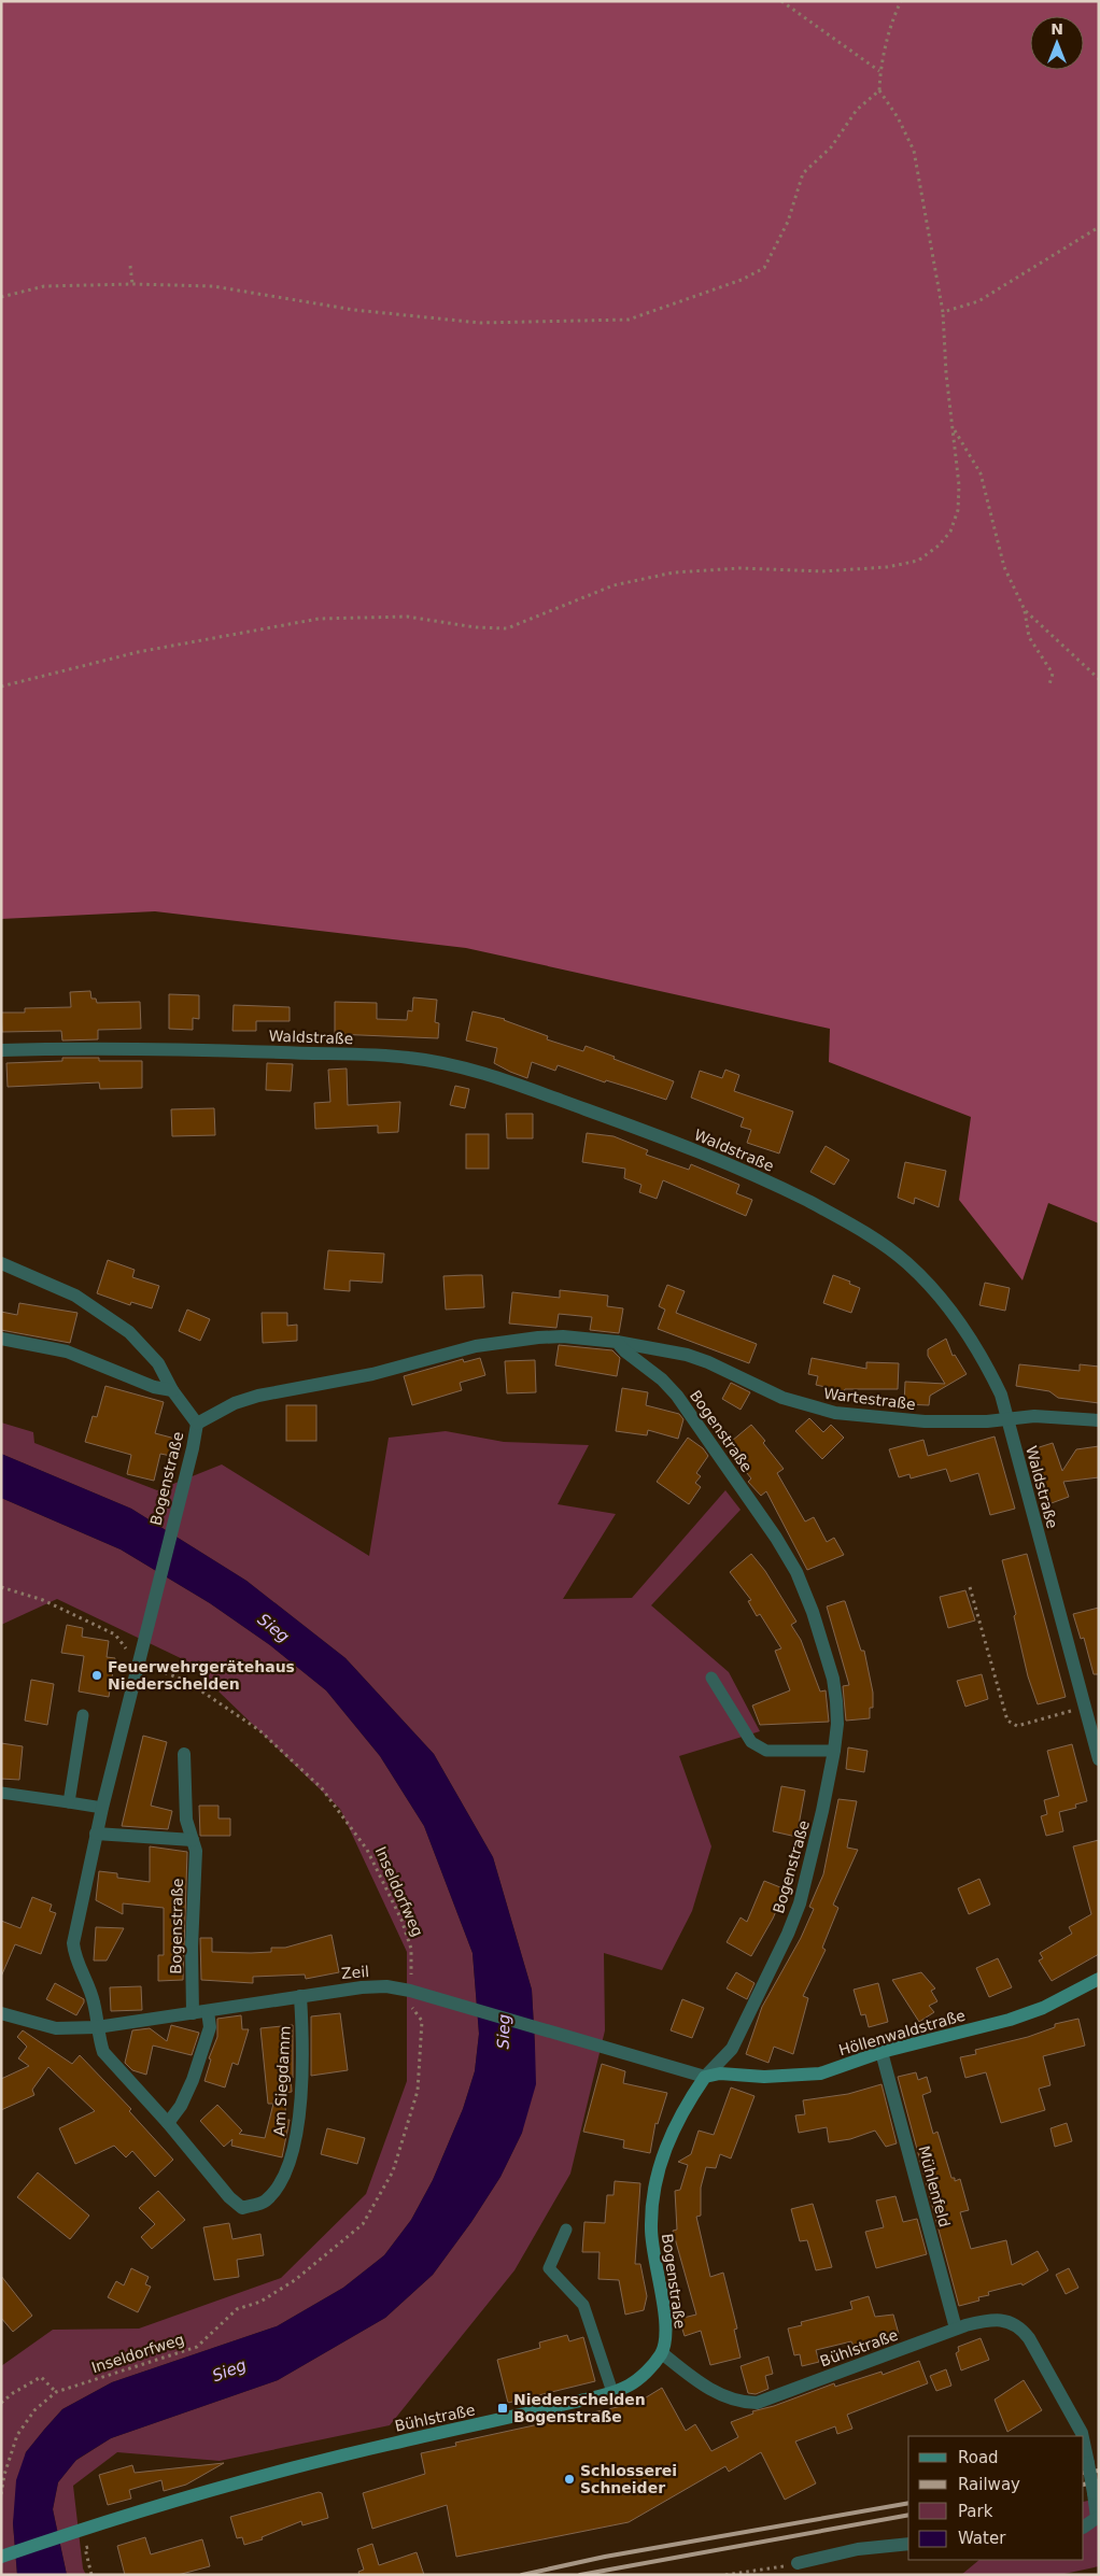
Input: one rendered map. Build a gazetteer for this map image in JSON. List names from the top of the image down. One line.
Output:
{"streets":{"street":["Waldstraße","Wartestraße","Bogenstraße","Zeil","Höllenwaldstraße","Am Siegdamm","Mühlenfeld","Bühlstraße"],"path":["Inseldorfweg"]},"crossings":[["Waldstraße","Wartestraße"],["Wartestraße","Bogenstraße"],["Bogenstraße","Inseldorfweg"],["Bogenstraße","Zeil"],["Bogenstraße","Höllenwaldstraße"],["Bogenstraße","Am Siegdamm"],["Bogenstraße","Bühlstraße"],["Inseldorfweg","Zeil"],["Zeil","Höllenwaldstraße"],["Zeil","Am Siegdamm"],["Höllenwaldstraße","Mühlenfeld"],["Mühlenfeld","Bühlstraße"]],"water":["Sieg"],"places":{"other":["Feuerwehrgerätehaus Niederschelden","Schlosserei Schneider"],"transit":["Niederschelden Bogenstraße"]},"legend":["Road","Railway","Park","Water"],"north":"top"}
